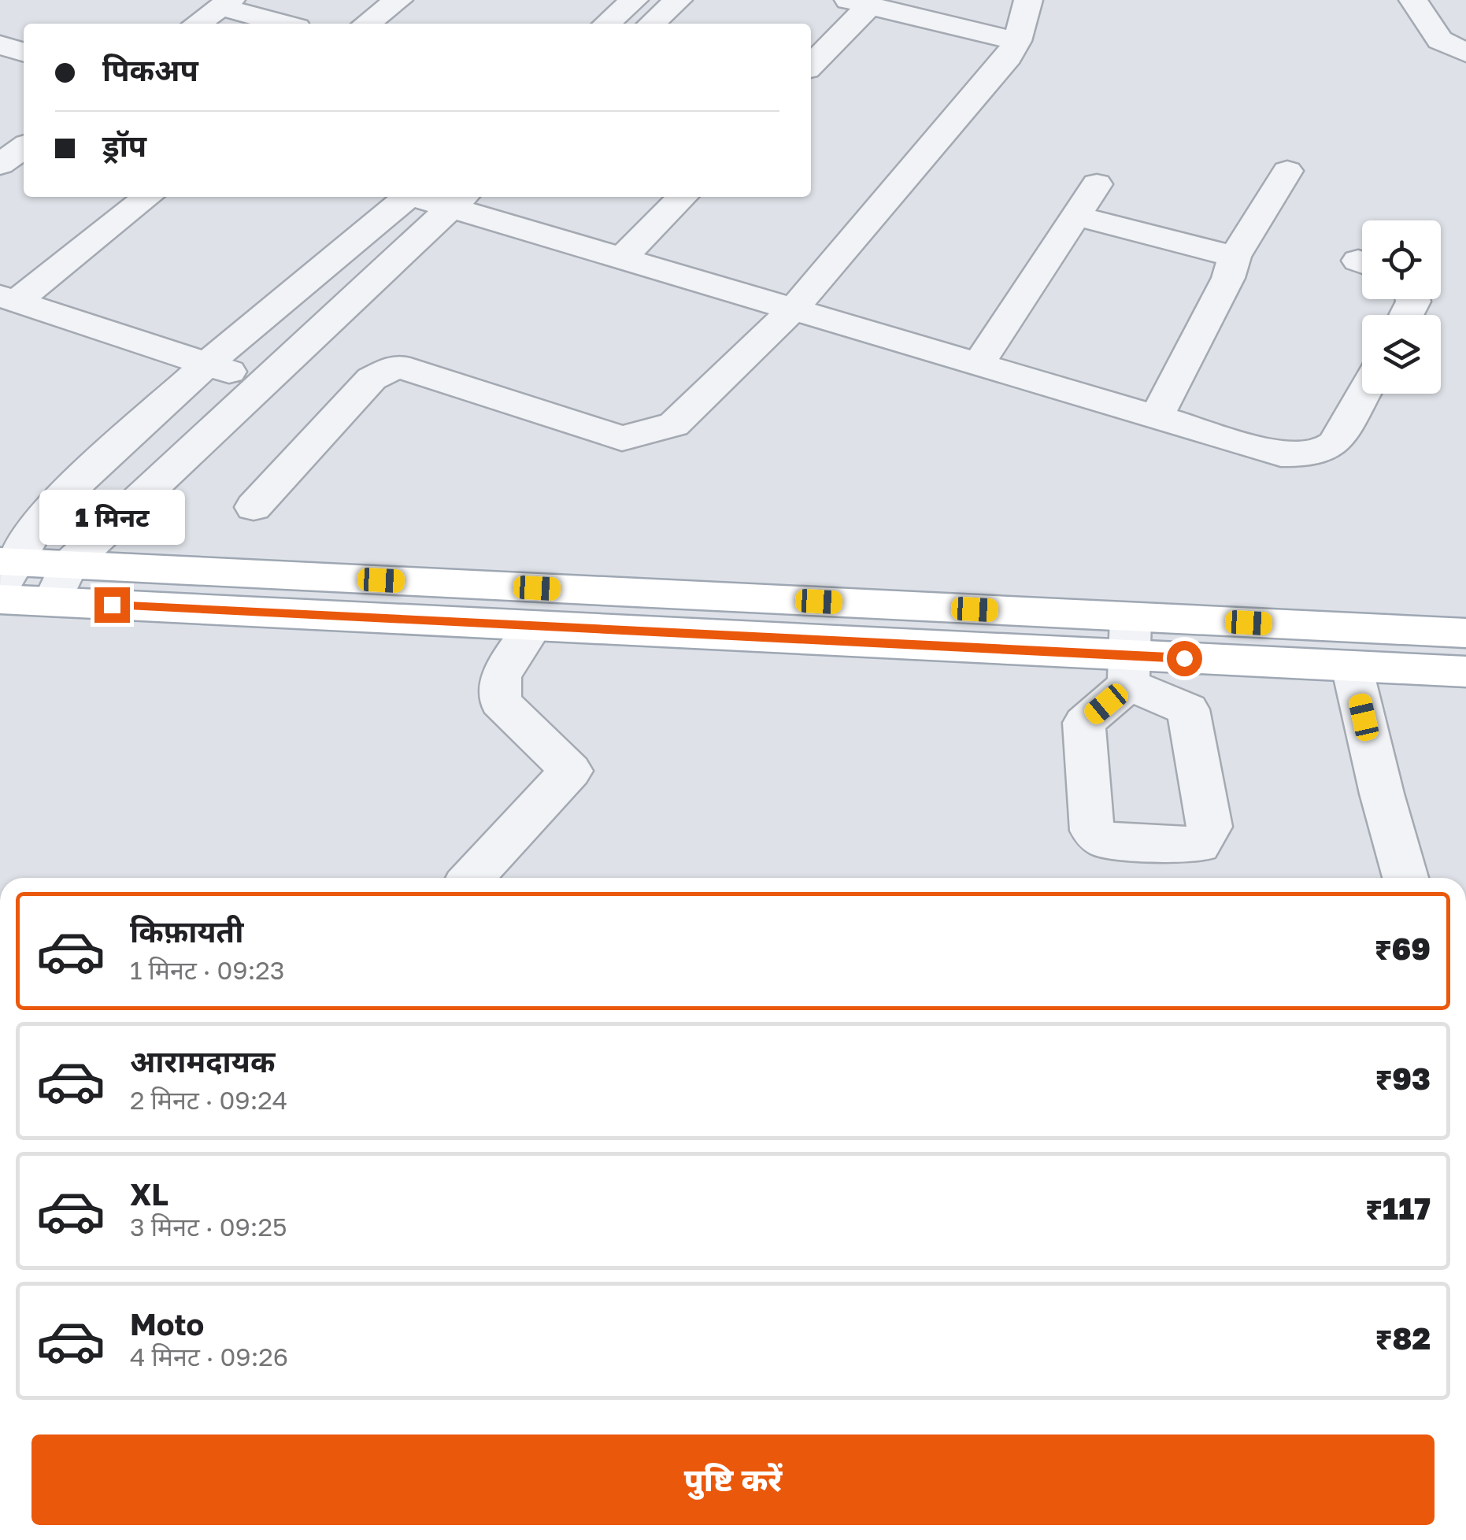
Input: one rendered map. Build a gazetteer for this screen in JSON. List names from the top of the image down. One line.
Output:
{"page":{"banner":["पिकअप","ड्रॉप"],"bubble":"1 मिनट","list":[{"name":"किफ़ायती","note":"1 मिनट · 09:23","value":"₹69"},{"name":"आरामदायक","note":"2 मिनट · 09:24","value":"₹93"},{"name":"XL","note":"3 मिनट · 09:25","value":"₹117"},{"name":"Moto","note":"4 मिनट · 09:26","value":"₹82"}],"buttons":"पुष्टि करें"}}
